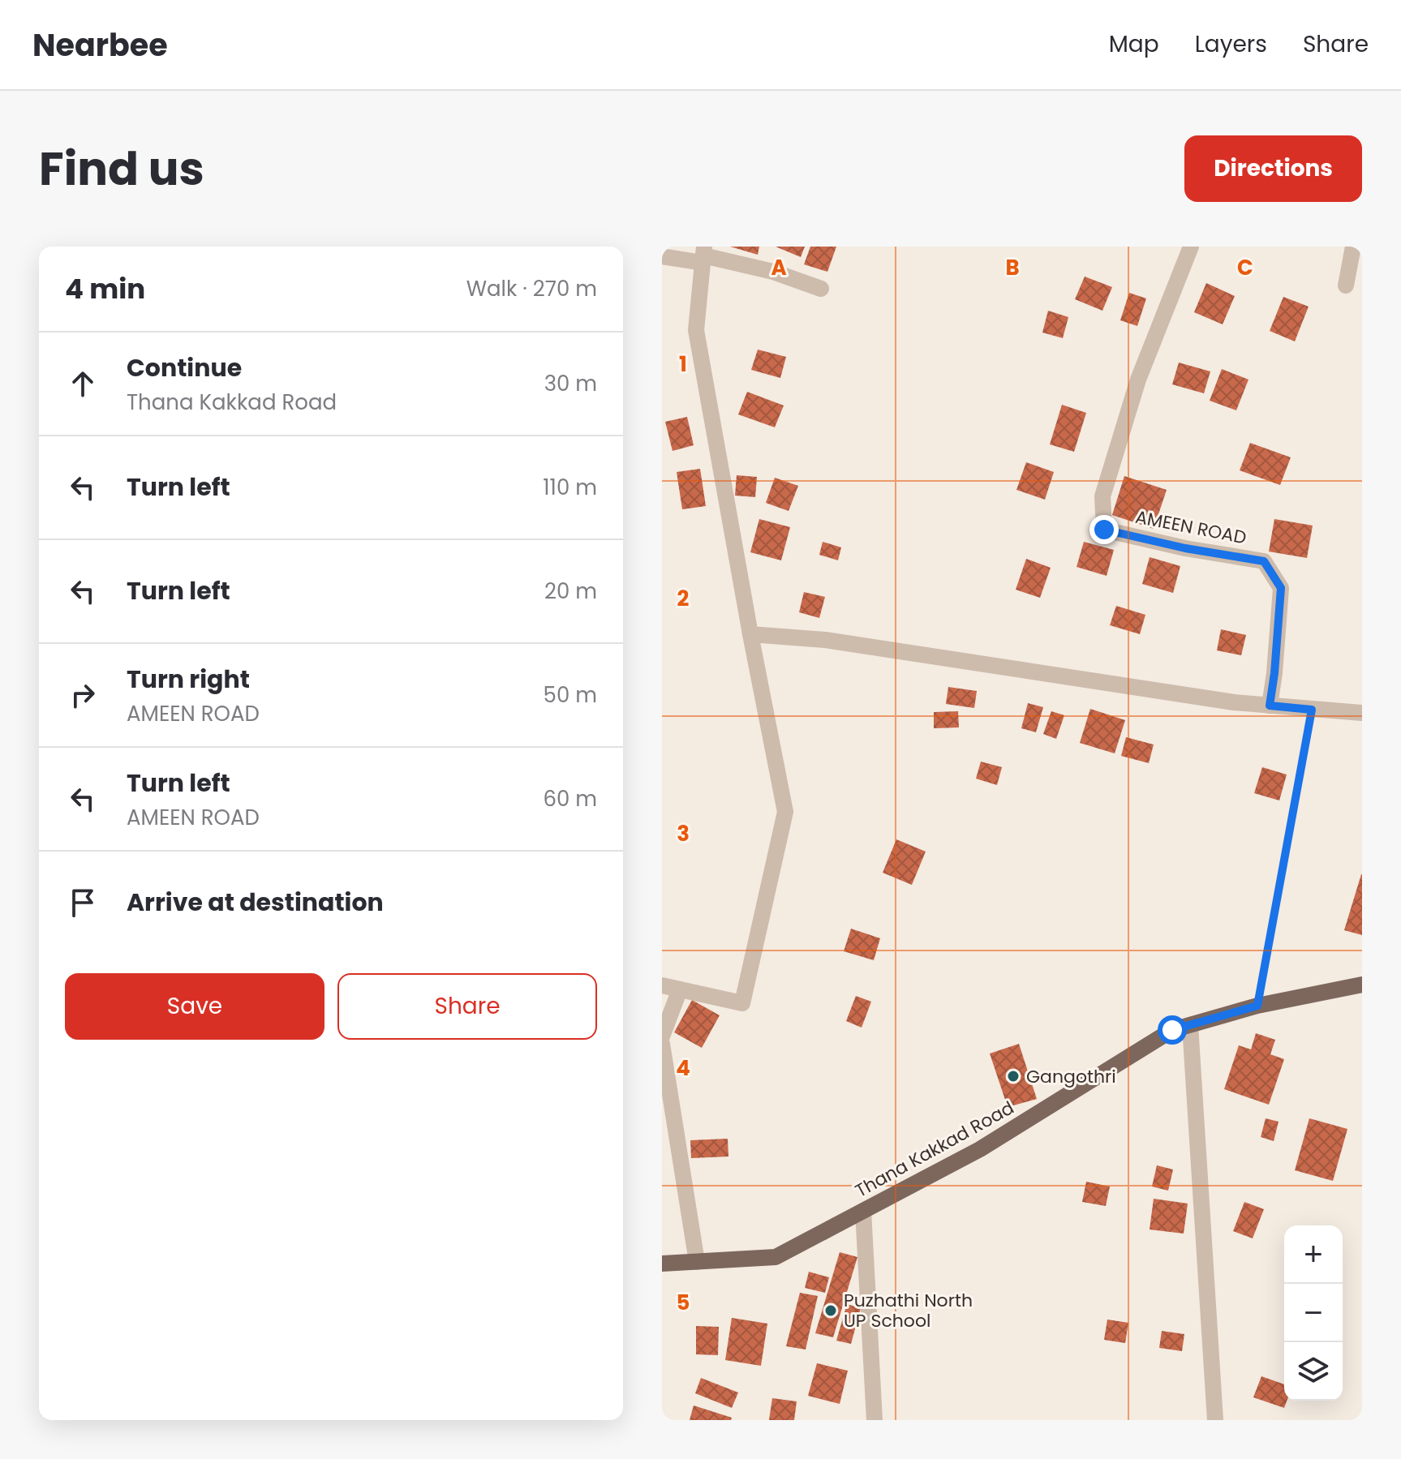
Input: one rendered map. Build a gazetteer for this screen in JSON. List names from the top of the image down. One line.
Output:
{"streets":{"main road":["Thana Kakkad Road"],"street":["AMEEN ROAD"]},"places":["Gangothri","Puzhathi North UP School"],"page":{"header":"Nearbee","nav":["Map","Layers","Share"],"title":"Find us","buttons":["Directions",["Save","Share"]],"heading":["4 min","Walk · 270 m"],"list":[["Continue","Thana Kakkad Road","30 m"],["Turn left","110 m"],["Turn left","20 m"],["Turn right","AMEEN ROAD","50 m"],["Turn left","AMEEN ROAD","60 m"],"Arrive at destination"],"map_buttons":["+","−"]},"grid":{"columns":["A","B","C"],"rows":["1","2","3","4","5"]}}
